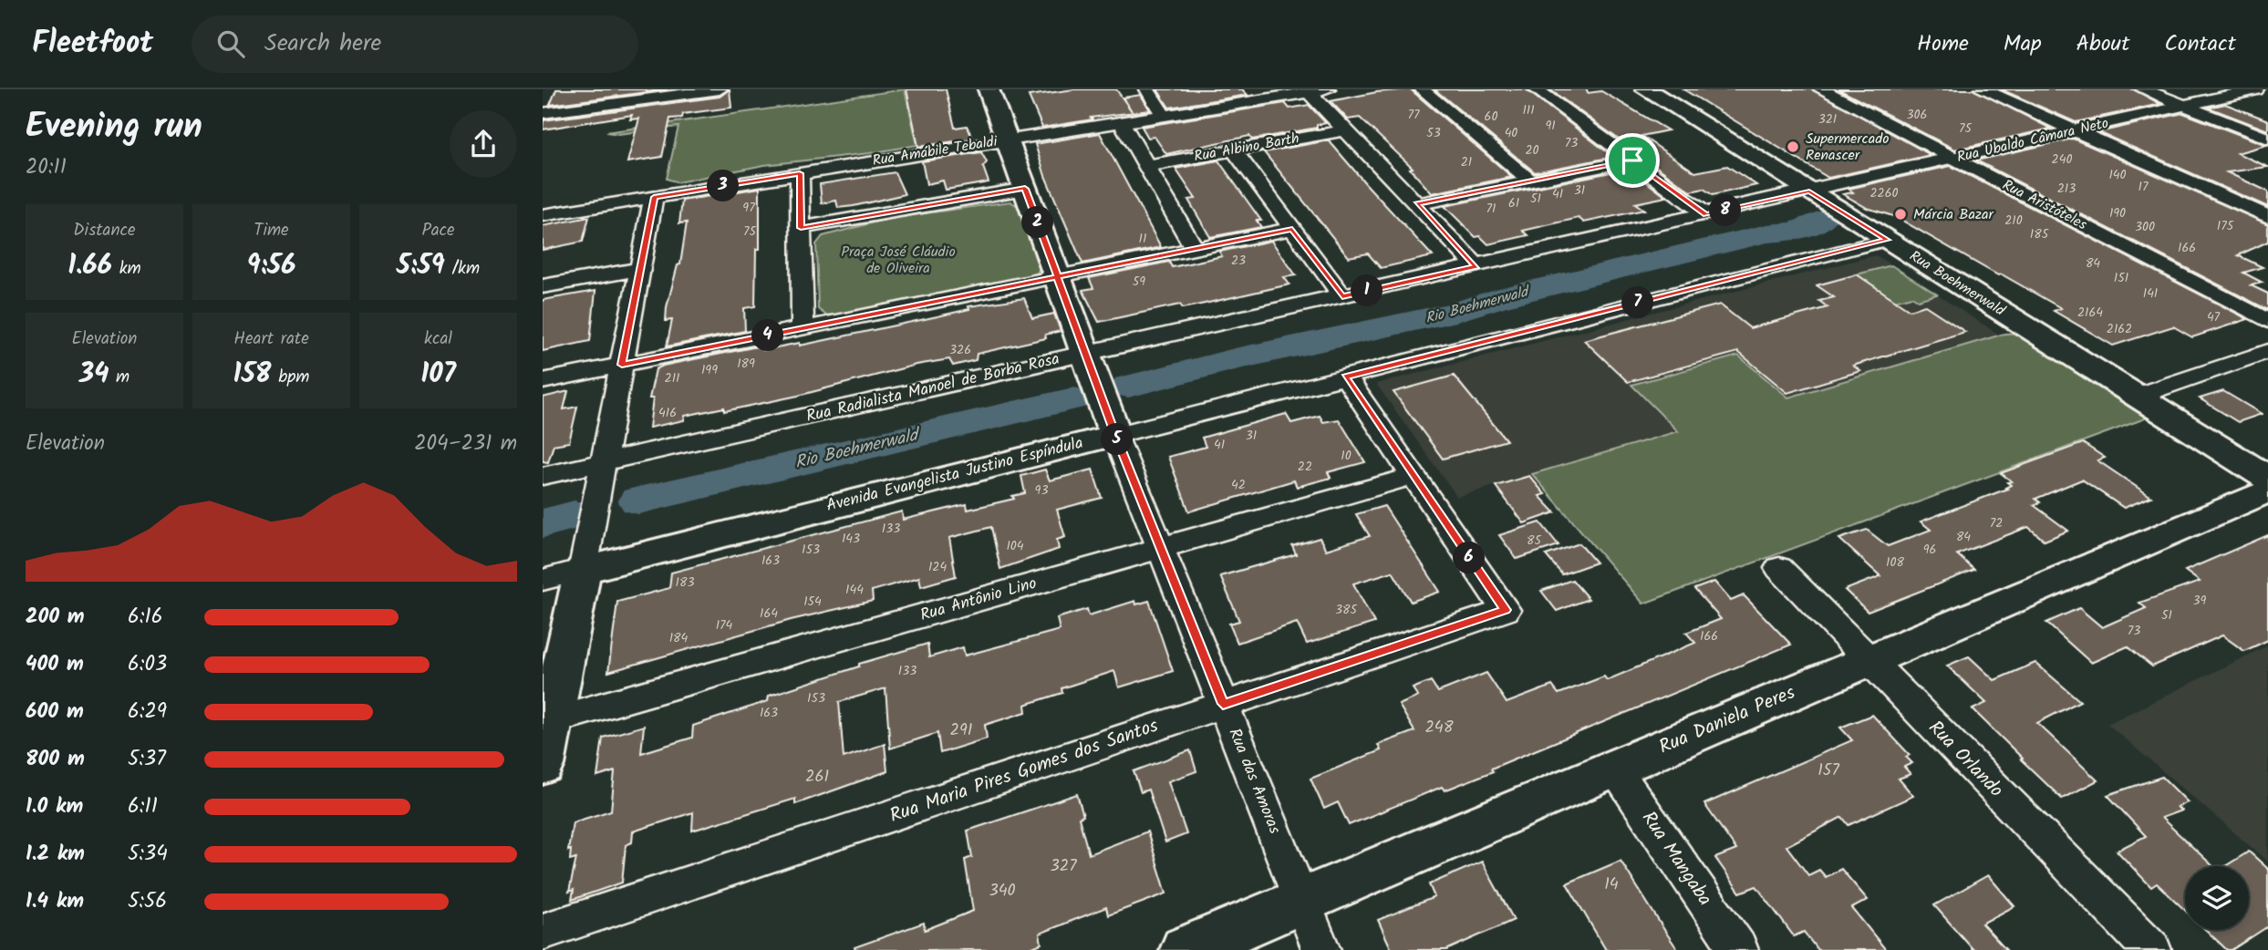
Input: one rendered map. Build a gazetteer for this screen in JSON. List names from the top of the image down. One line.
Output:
{"streets":{"street":["Rua Ubaldo Câmara Neto","Rua Albino Barth","Rua Amábile Tebaldi","Rua Aristóteles","Rua Boehmerwald","Rua Radialista Manoel de Borba Rosa","Avenida Evangelista Justino Espíndula","Rua Antônio Lino","Rua Daniela Peres","Rua Orlando","Rua Maria Pires Gomes dos Santos","Rua das Amoras","Rua Mangaba"]},"crossings":[["Rua Ubaldo Câmara Neto","Rua Aristóteles"],["Rua Ubaldo Câmara Neto","Rua Boehmerwald"],["Rua Ubaldo Câmara Neto","Rua Radialista Manoel de Borba Rosa"],["Rua Boehmerwald","Rua Radialista Manoel de Borba Rosa"],["Rua Boehmerwald","Avenida Evangelista Justino Espíndula"],["Avenida Evangelista Justino Espíndula","Rua das Amoras"],["Rua Antônio Lino","Rua Maria Pires Gomes dos Santos"],["Rua Antônio Lino","Rua das Amoras"],["Rua Daniela Peres","Rua Orlando"],["Rua Daniela Peres","Rua das Amoras"],["Rua Daniela Peres","Rua Mangaba"],["Rua Maria Pires Gomes dos Santos","Rua das Amoras"]],"water":["Rio Boehmerwald"],"parks":["Praça José Cláudio de Oliveira"],"places":["Supermercado Renascer","Márcia Bazar"],"house_numbers":["111","77","306","60","321","91","75","53","40","73","20","240","21","140","17","213","31","2260","41","51","61","97","71","190","210","175","300","75","185","11","166","23","84","151","59","141","2164","47","2162","326","189","199","211","416","31","41","10","22","42","93","72","133","84","143","85","104","153","96","163","108","124","183","144","39","154","385","164","51","174","73","166","184","133","153","163","248","291","157","261","327","14","340"],"page":{"header":"Fleetfoot","search":"Search here","nav":["Home","Map","About","Contact"],"heading":["Evening run","20:11"],"pins":["3","8","2","1","7","4","5","6"],"stats":[["Distance","1.66 km"],["Time","9:56"],["Pace","5:59 /km"],["Elevation","34 m"],["Heart rate","158 bpm"],["kcal","107"]],"chart":["Elevation","204–231 m"],"list":[{"name":"200 m","note":"6:16"},{"name":"400 m","note":"6:03"},{"name":"600 m","note":"6:29"},{"name":"800 m","note":"5:37"},{"name":"1.0 km","note":"6:11"},{"name":"1.2 km","note":"5:34"},{"name":"1.4 km","note":"5:56"}]}}
